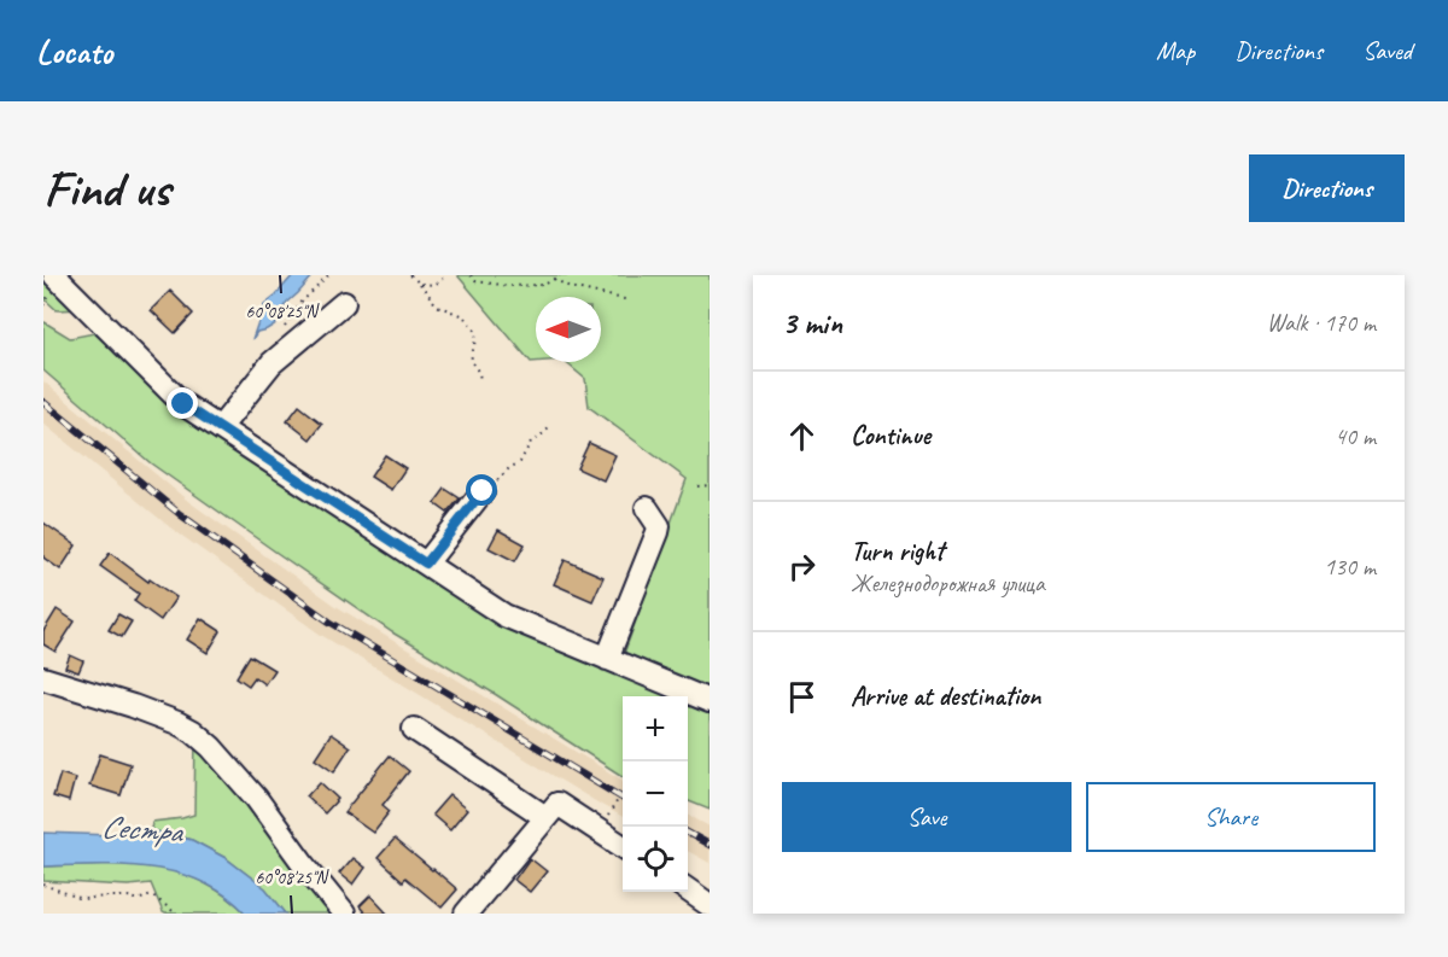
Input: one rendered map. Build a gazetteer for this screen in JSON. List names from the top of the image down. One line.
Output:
{"water":["Сестра"],"north":"left","page":{"header":"Locato","nav":["Map","Directions","Saved"],"buttons":["Directions",["Save","Share"]],"title":"Find us","heading":["3 min","Walk · 170 m"],"list":[["Continue","40 m"],["Turn right","Железнодорожная улица","130 m"],"Arrive at destination"],"map_buttons":["+","−"]},"coordinates":["60°08'25\"N"]}
